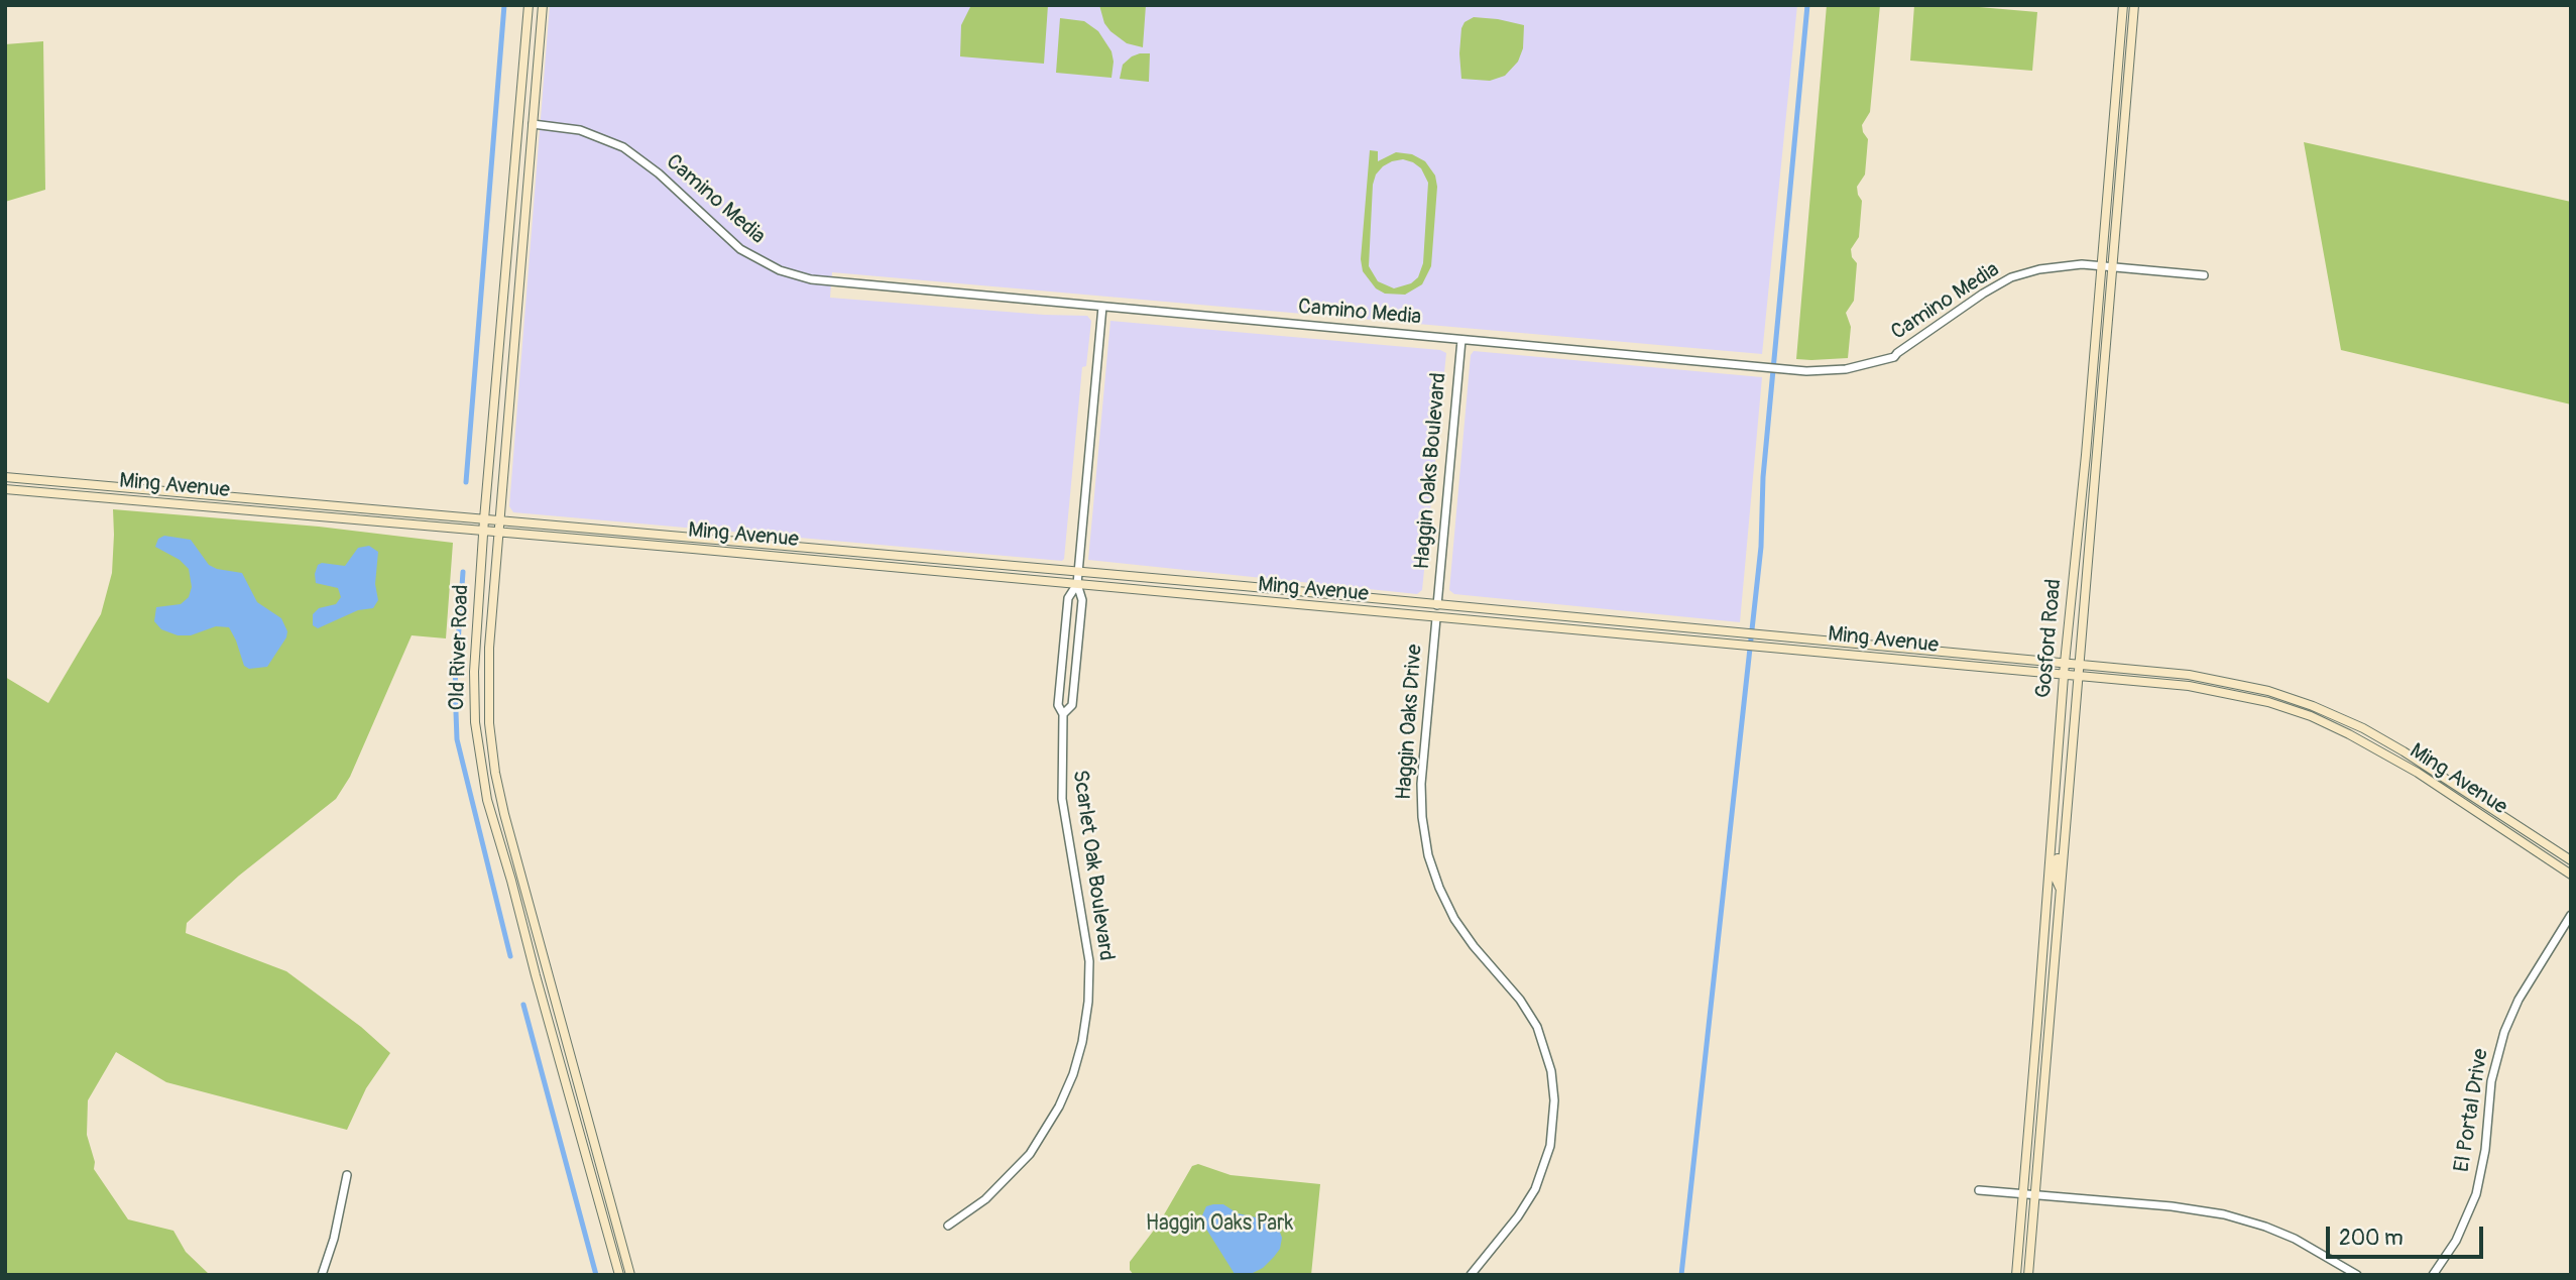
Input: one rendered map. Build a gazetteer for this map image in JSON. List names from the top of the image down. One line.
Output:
{"streets":{"main road":["Ming Avenue","Gosford Road","Old River Road"],"street":["Camino Media","Haggin Oaks Boulevard","Haggin Oaks Drive","Scarlet Oak Boulevard","El Portal Drive"]},"crossings":[["Camino Media","Haggin Oaks Boulevard"],["Camino Media","Gosford Road"],["Camino Media","Old River Road"],["Camino Media","Scarlet Oak Boulevard"],["Haggin Oaks Boulevard","Ming Avenue"],["Ming Avenue","Gosford Road"],["Ming Avenue","Old River Road"],["Ming Avenue","Haggin Oaks Drive"],["Ming Avenue","Scarlet Oak Boulevard"]],"parks":["Haggin Oaks Park"],"scale_bar":"200 m"}
